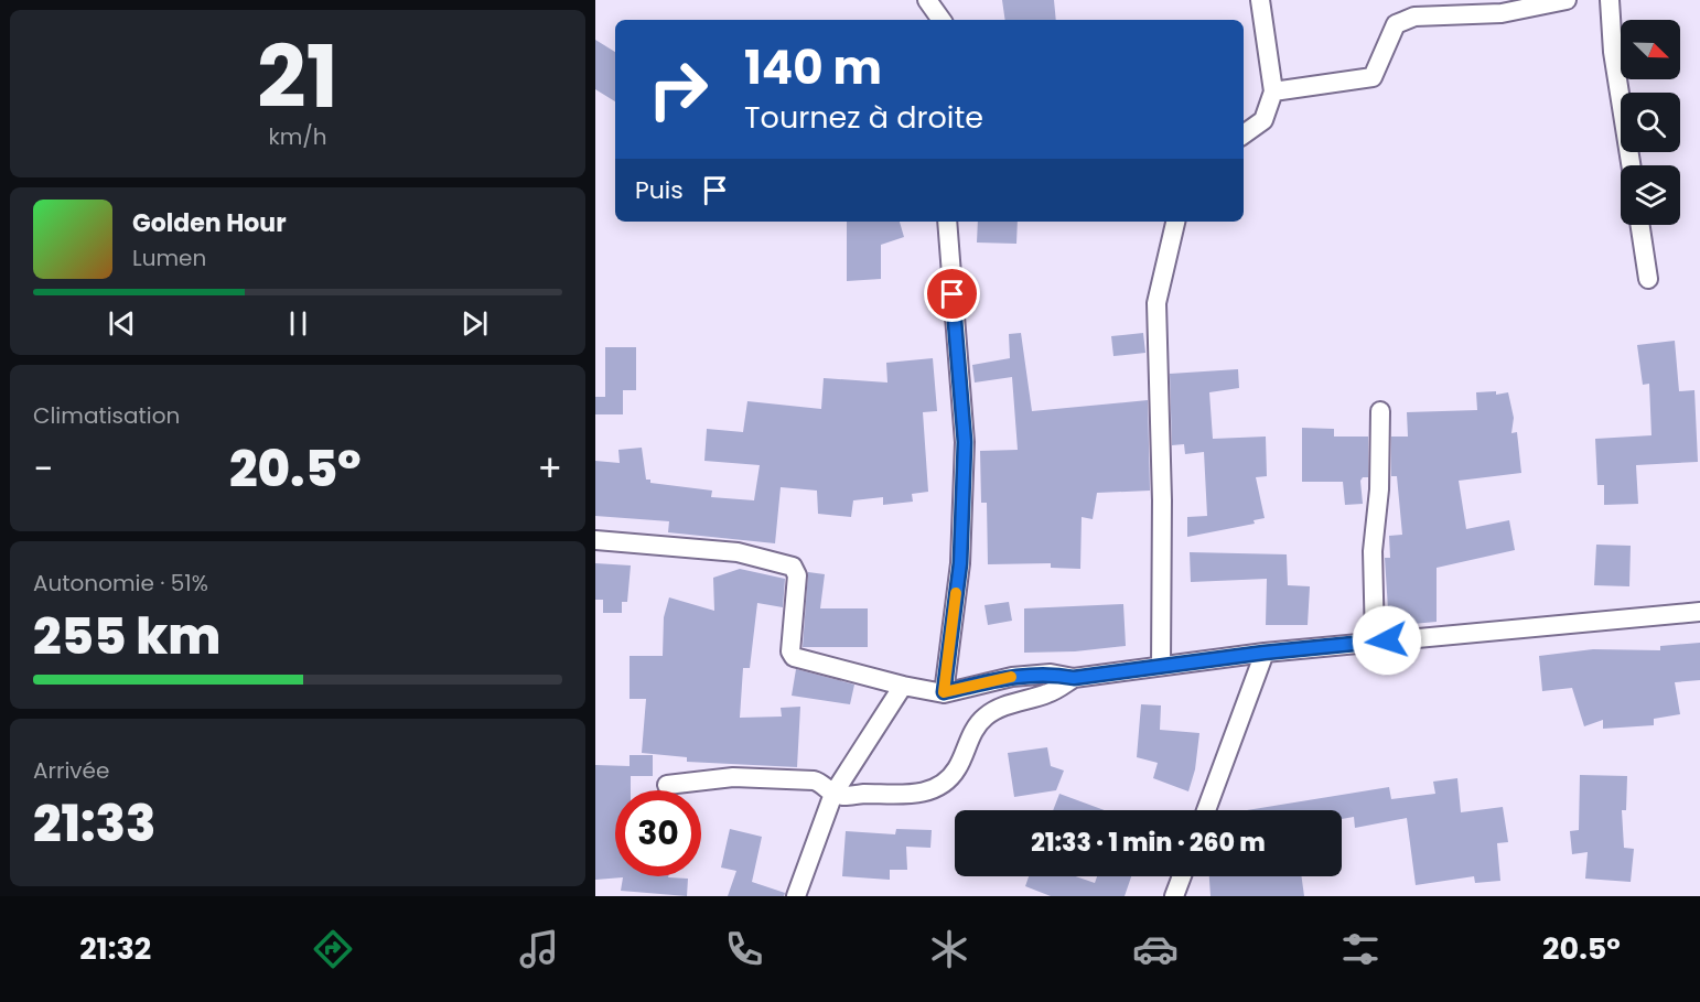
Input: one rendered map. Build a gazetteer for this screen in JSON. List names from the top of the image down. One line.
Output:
{"north":"bottom right","page":{"tile":[["21","km/h"],"Climatisation",["Autonomie · 51%","255 km"],["Arrivée","21:33"]],"turn":["140 m","Tournez à droite"],"then":"Puis","song":["Golden Hour","Lumen"],"heat":["−","20.5°","+"],"limit":"30","trip":"21:33 · 1 min · 260 m","tabs":["21:32","20.5°"]}}
